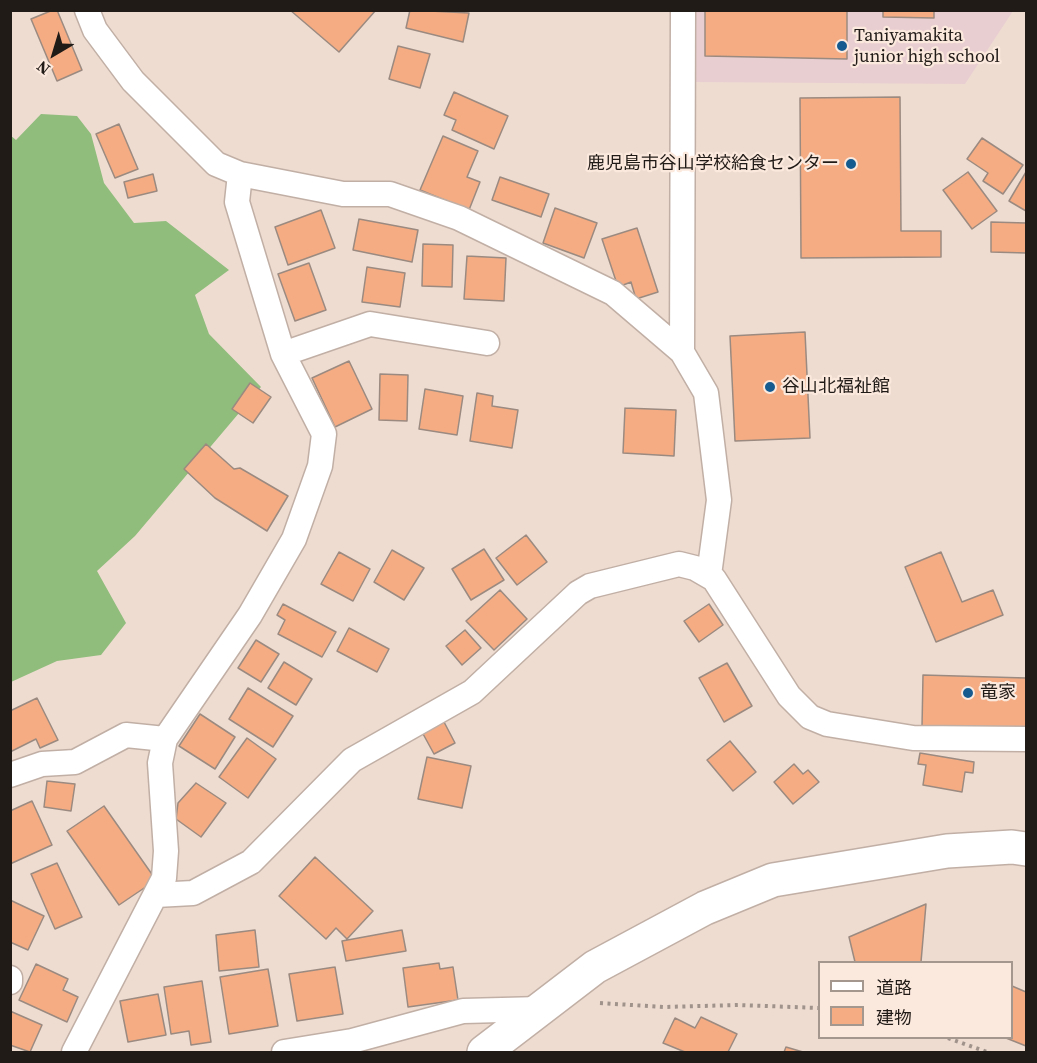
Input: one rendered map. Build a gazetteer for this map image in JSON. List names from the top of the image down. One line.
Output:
{"places":["Taniyamakita junior high school","鹿児島市谷山学校給食センター","谷山北福祉館","竜家"],"legend":["道路","建物"],"north":"bottom left"}
